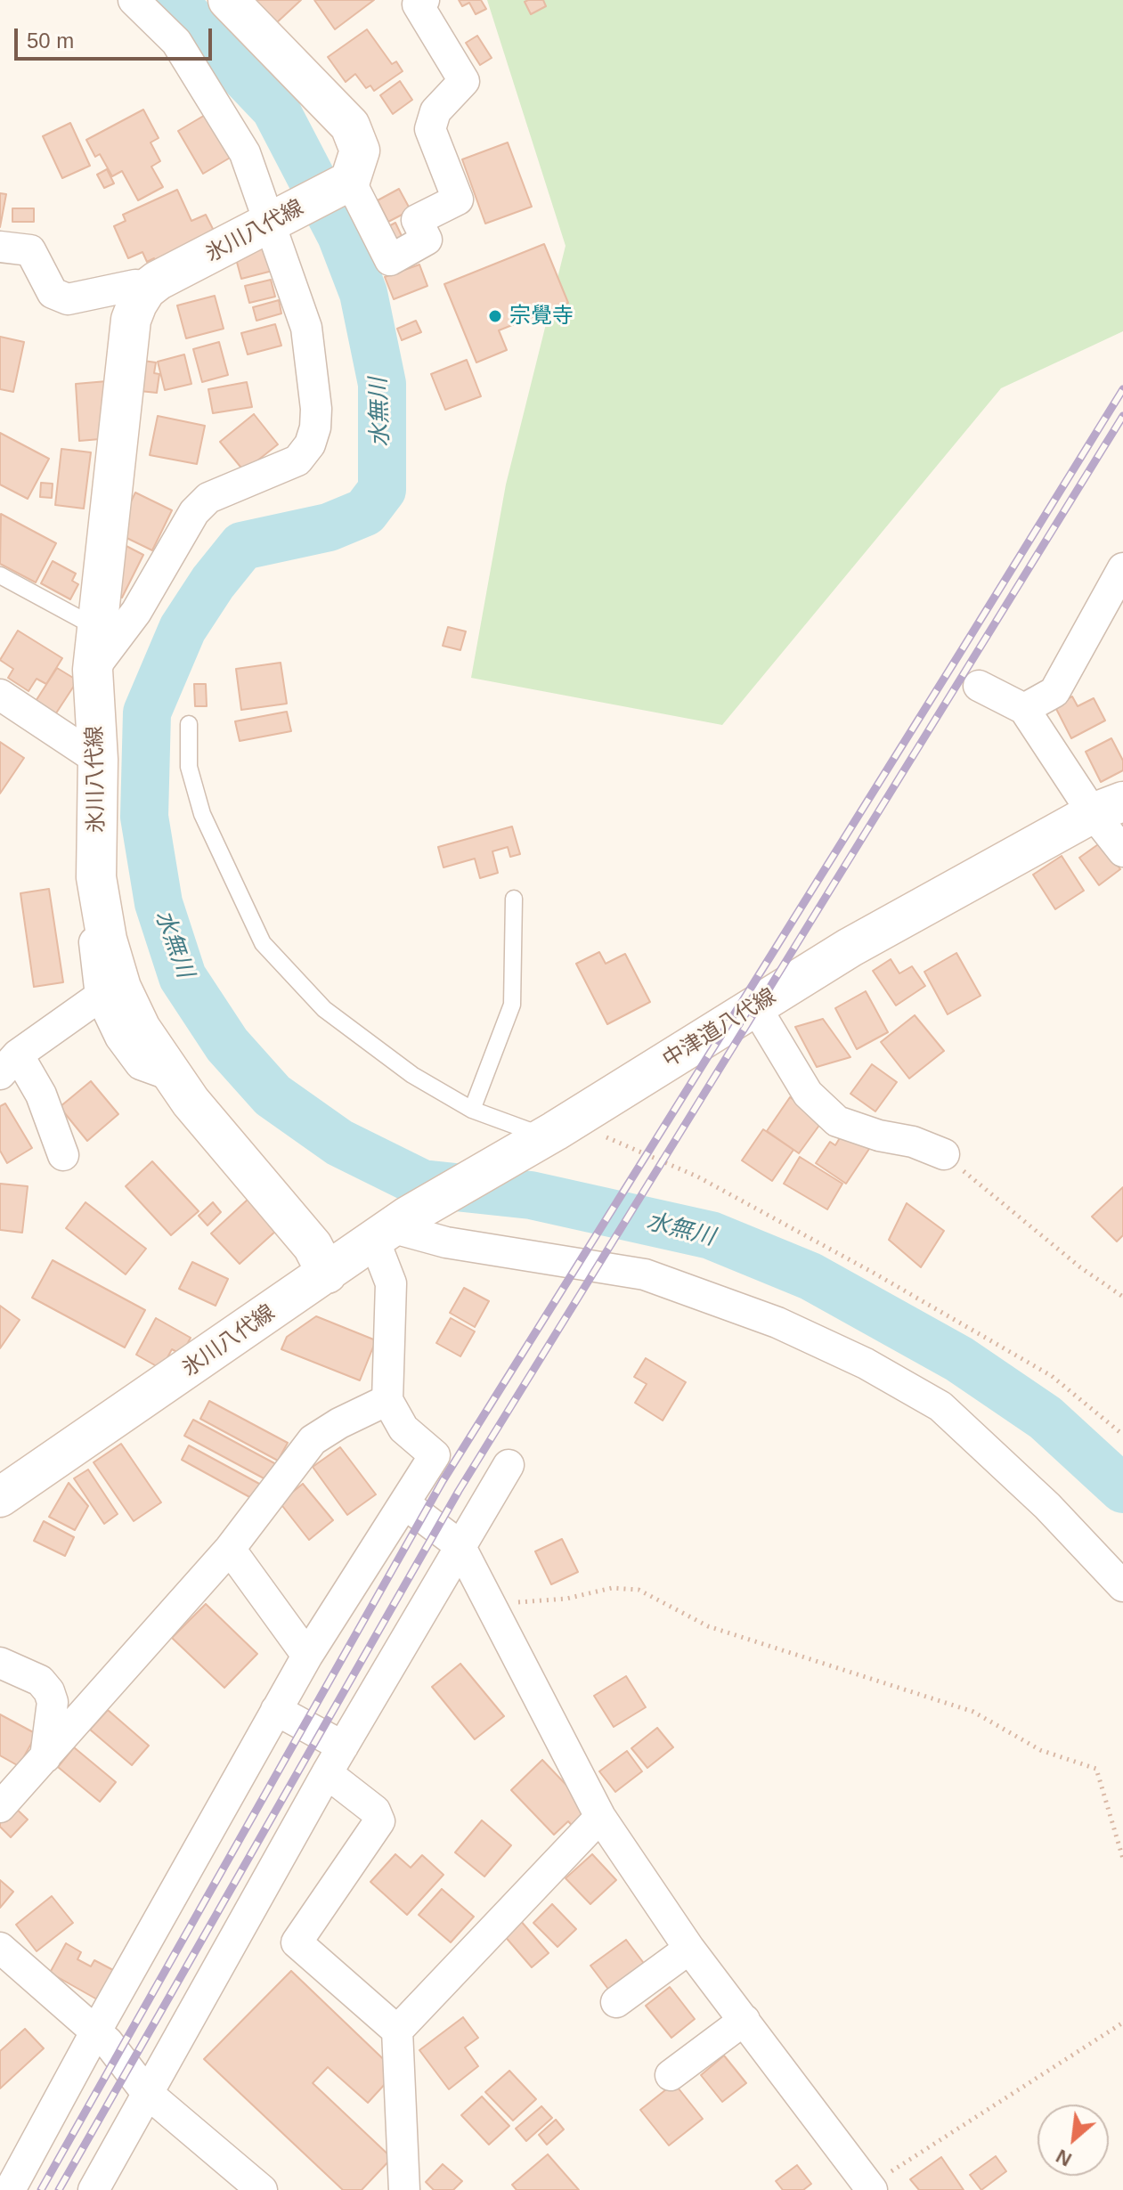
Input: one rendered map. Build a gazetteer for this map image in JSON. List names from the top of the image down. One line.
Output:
{"streets":{"main road":["氷川八代線","中津道八代線"]},"crossings":[["氷川八代線","中津道八代線"]],"water":["水無川"],"places":["宗覺寺"],"scale_bar":"50 m","north":"bottom left"}
